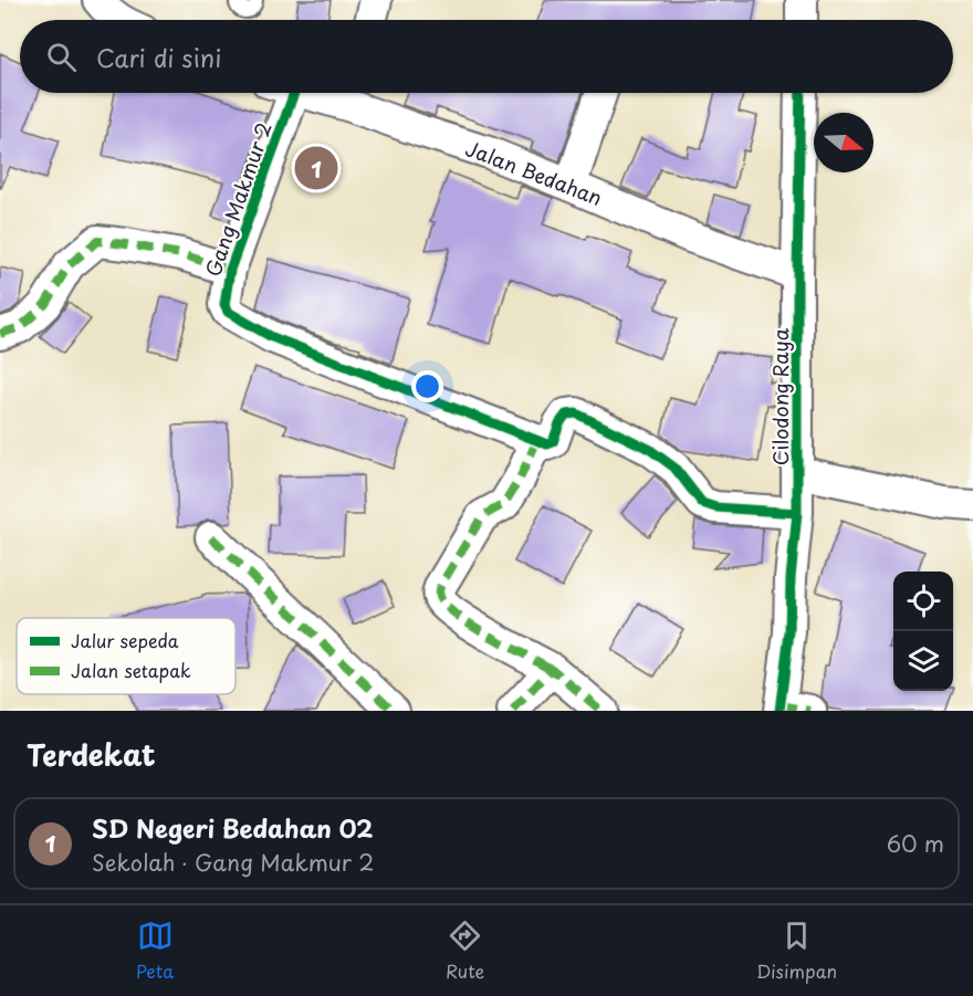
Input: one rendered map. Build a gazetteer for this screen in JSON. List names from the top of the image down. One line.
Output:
{"streets":{"street":["Jalan Bedahan","Gang Makmur 2","Cilodong Raya"]},"crossings":[["Jalan Bedahan","Cilodong Raya"]],"legend":["Jalur sepeda","Jalan setapak"],"north":"right","page":{"search":"Cari di sini","pins":"1","heading":"Terdekat","list":[{"mark":"1","name":"SD Negeri Bedahan 02","note":"Sekolah · Gang Makmur 2","value":"60 m"}],"nav":["Peta","Rute","Disimpan"]}}
